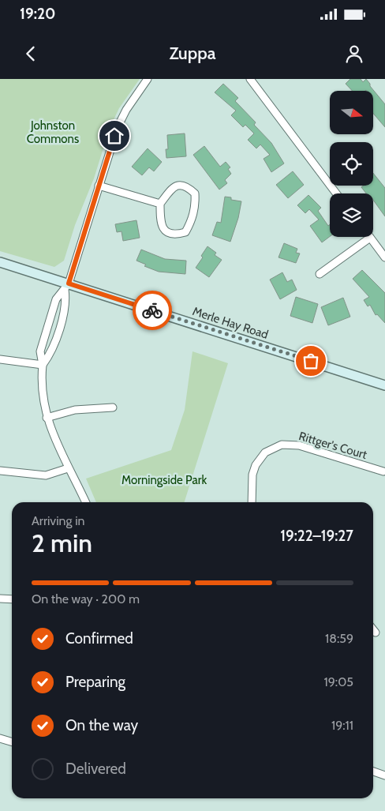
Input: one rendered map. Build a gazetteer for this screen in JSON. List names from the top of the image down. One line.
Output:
{"streets":{"main road":["Merle Hay Road"],"street":["Rittger's Court"]},"parks":["Johnston Commons","Morningside Park"],"north":"right","page":{"status":"19:20","header":"Zuppa","heading":["2 min","Arriving in","19:22–19:27"],"bar":"On the way · 200 m","list":[["Confirmed","18:59"],["Preparing","19:05"],["On the way","19:11"],"Delivered"]}}
